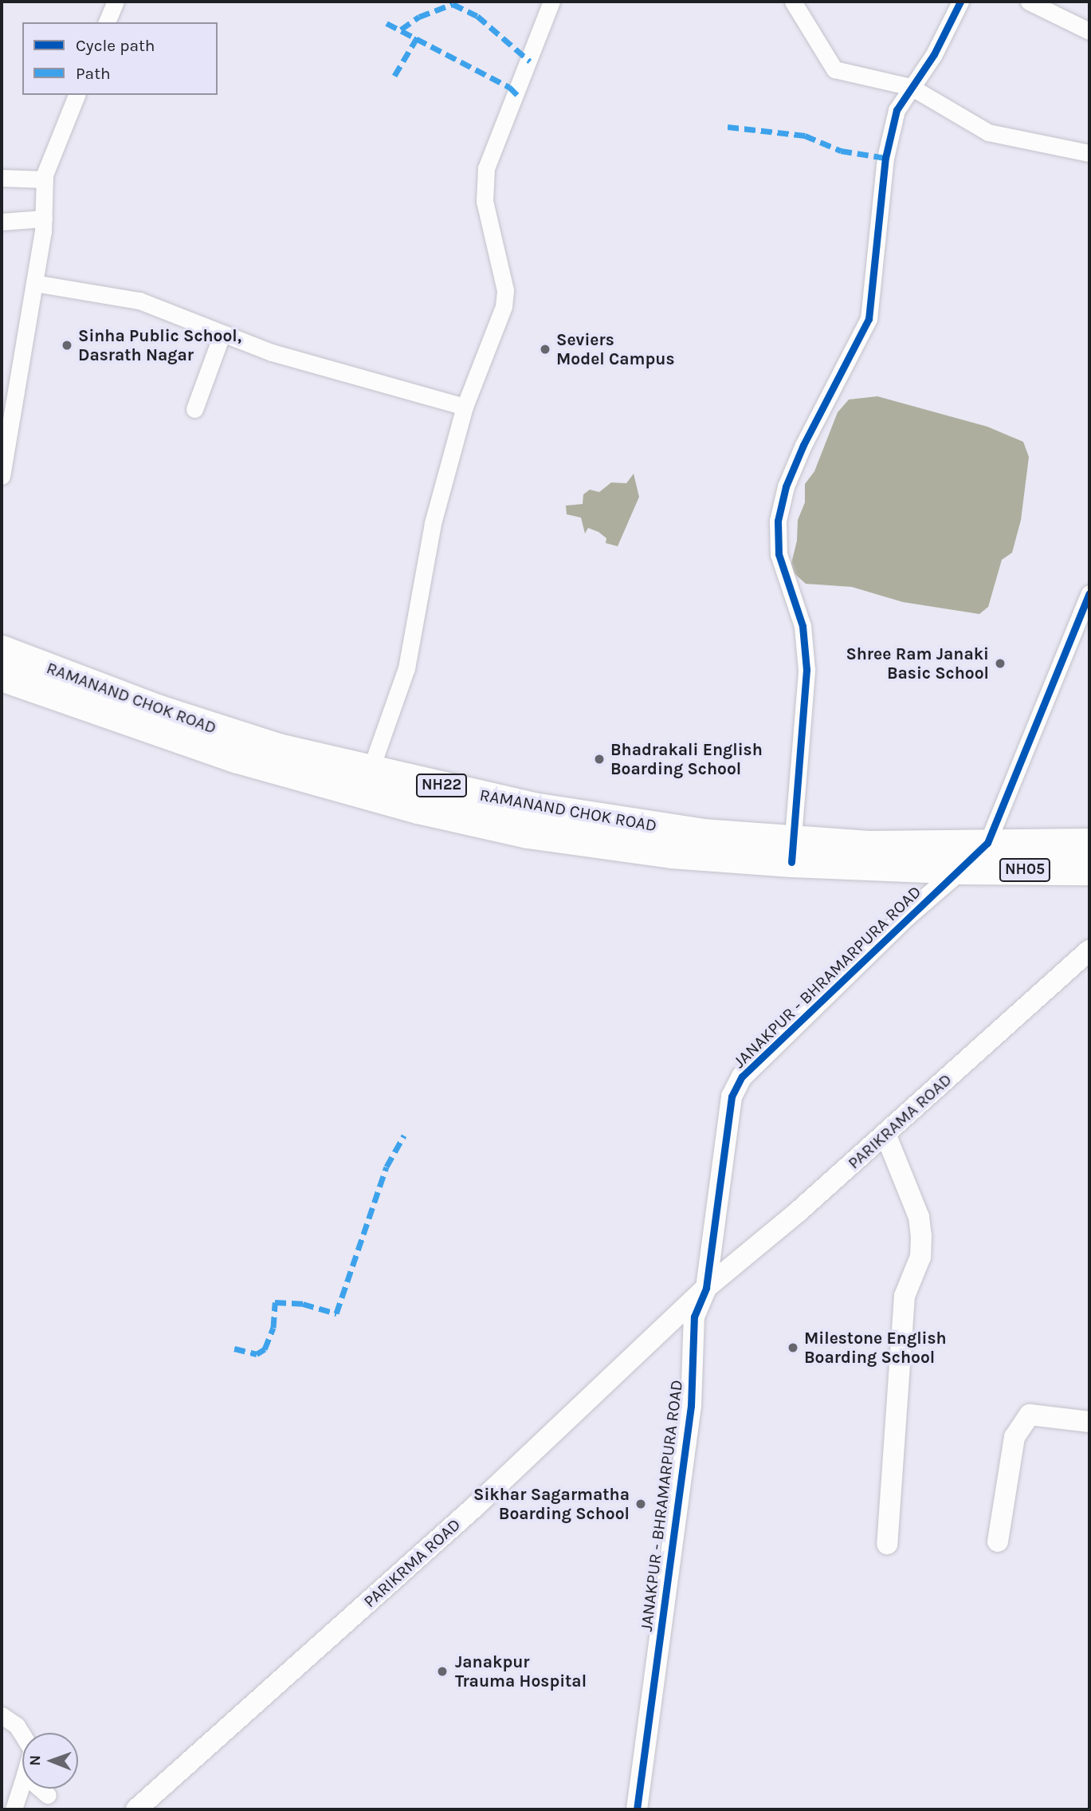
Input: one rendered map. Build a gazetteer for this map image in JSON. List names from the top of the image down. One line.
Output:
{"streets":{"highway":["RAMANAND CHOK ROAD","NH22","NH05"],"street":["JANAKPUR - BHRAMARPURA ROAD","PARIKRAMA ROAD","PARIKRMA ROAD"]},"crossings":[["RAMANAND CHOK ROAD","JANAKPUR - BHRAMARPURA ROAD"],["JANAKPUR - BHRAMARPURA ROAD","PARIKRAMA ROAD"],["JANAKPUR - BHRAMARPURA ROAD","PARIKRMA ROAD"],["PARIKRAMA ROAD","PARIKRMA ROAD"]],"places":["Sinha Public School, Dasrath Nagar","Seviers Model Campus","Shree Ram Janaki Basic School","Bhadrakali English Boarding School","Milestone English Boarding School","Sikhar Sagarmatha Boarding School","Janakpur Trauma Hospital"],"legend":["Cycle path","Path"],"north":"left"}
